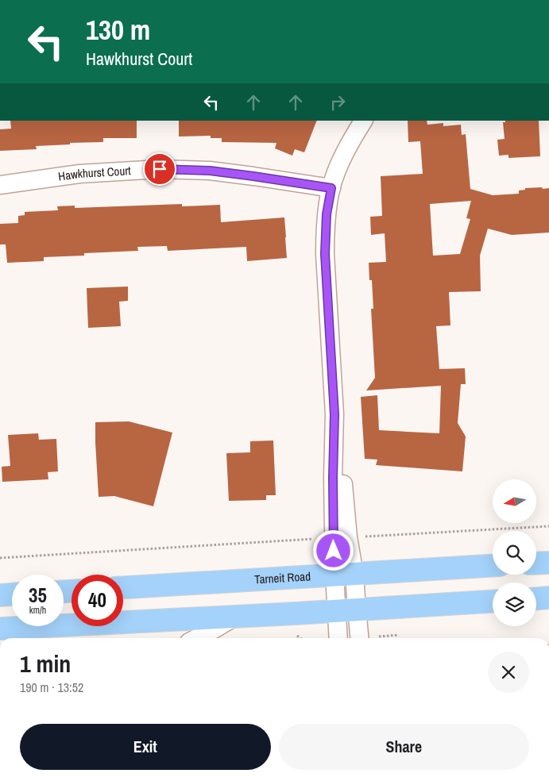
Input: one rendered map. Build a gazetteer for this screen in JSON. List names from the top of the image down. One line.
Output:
{"streets":{"main road":["Tarneit Road"],"street":["Hawkhurst Court"]},"north":"left","page":{"turn":["130 m","Hawkhurst Court"],"speed":"35 km/h","limit":"40","heading":["1 min","190 m · 13:52"],"buttons":["Exit","Share"]}}
